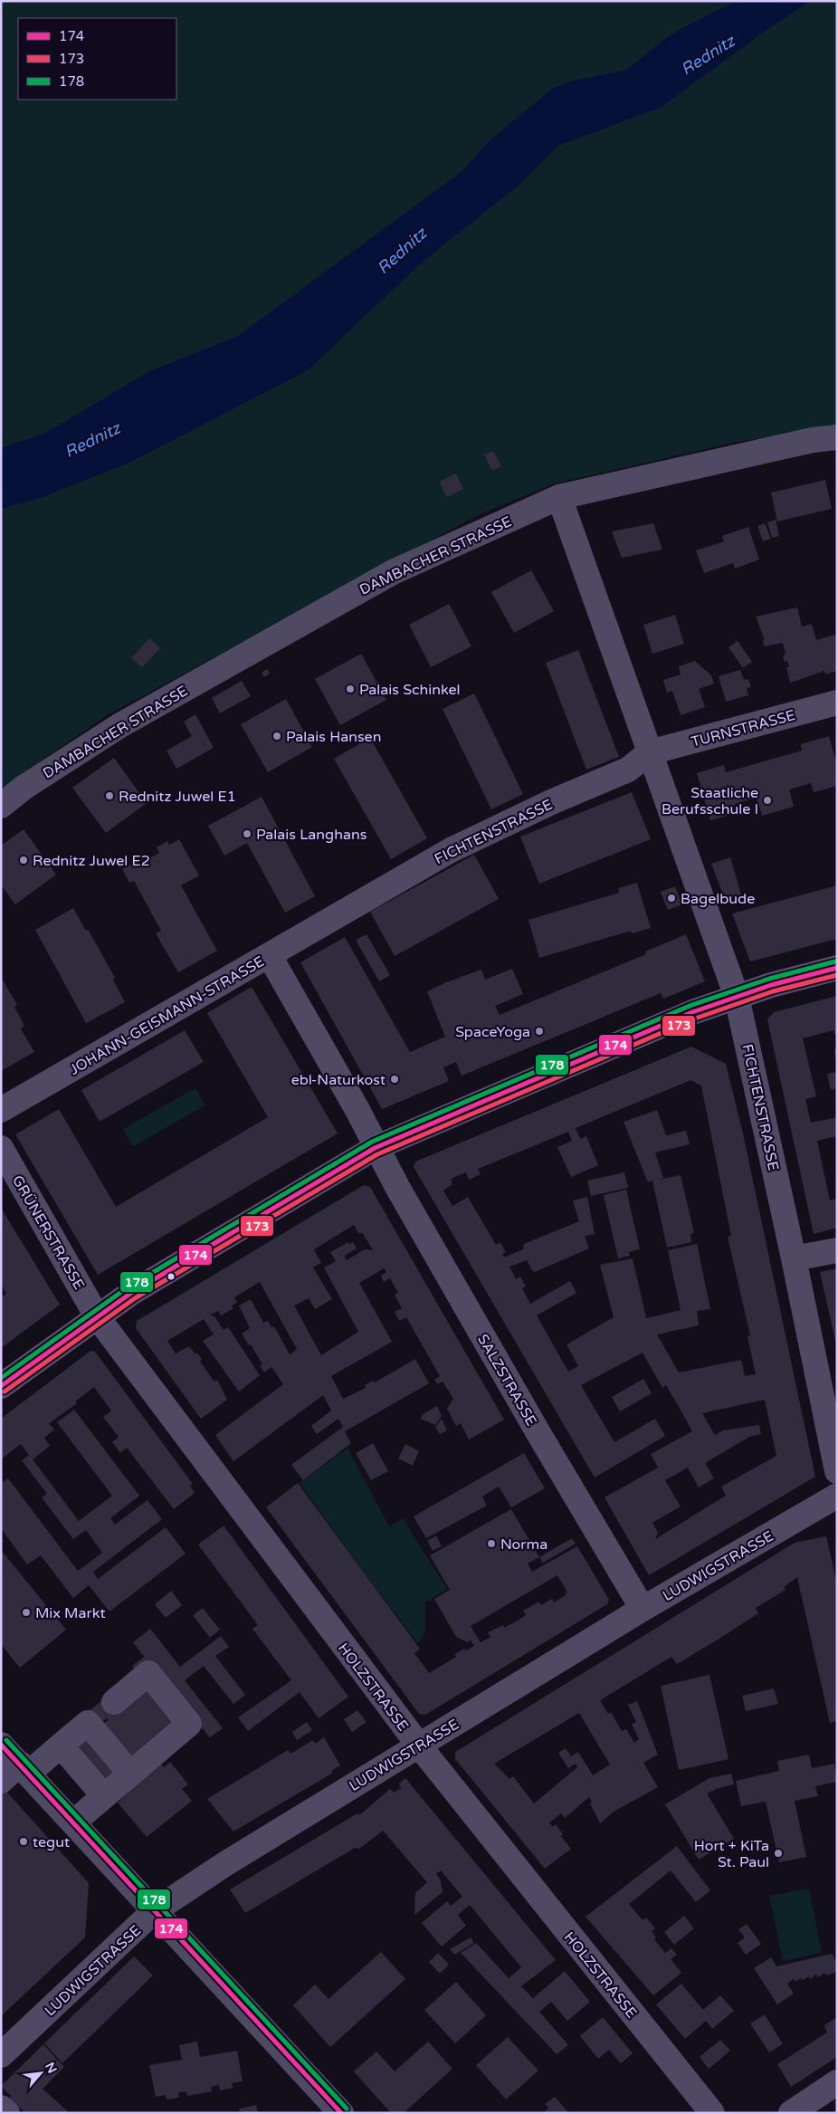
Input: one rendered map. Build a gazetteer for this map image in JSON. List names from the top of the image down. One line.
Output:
{"streets":{"street":["DAMBACHER STRASSE","TURNSTRASSE","FICHTENSTRASSE","JOHANN-GEISMANN-STRASSE","GRÜNERSTRASSE","SALZSTRASSE","LUDWIGSTRASSE","HOLZSTRASSE"]},"crossings":[["DAMBACHER STRASSE","FICHTENSTRASSE"],["TURNSTRASSE","FICHTENSTRASSE"],["FICHTENSTRASSE","JOHANN-GEISMANN-STRASSE"],["JOHANN-GEISMANN-STRASSE","SALZSTRASSE"],["GRÜNERSTRASSE","HOLZSTRASSE"],["SALZSTRASSE","LUDWIGSTRASSE"],["LUDWIGSTRASSE","HOLZSTRASSE"]],"water":["Rednitz"],"places":["Palais Schinkel","Palais Hansen","Rednitz Juwel E1","Staatliche Berufsschule I","Palais Langhans","Rednitz Juwel E2","Bagelbude","SpaceYoga","ebl-Naturkost","Norma","Mix Markt","tegut","Hort + KiTa St. Paul"],"lines":["transit line 178","transit line 174","transit line 173"],"legend":["174","173","178"],"north":"top right"}
